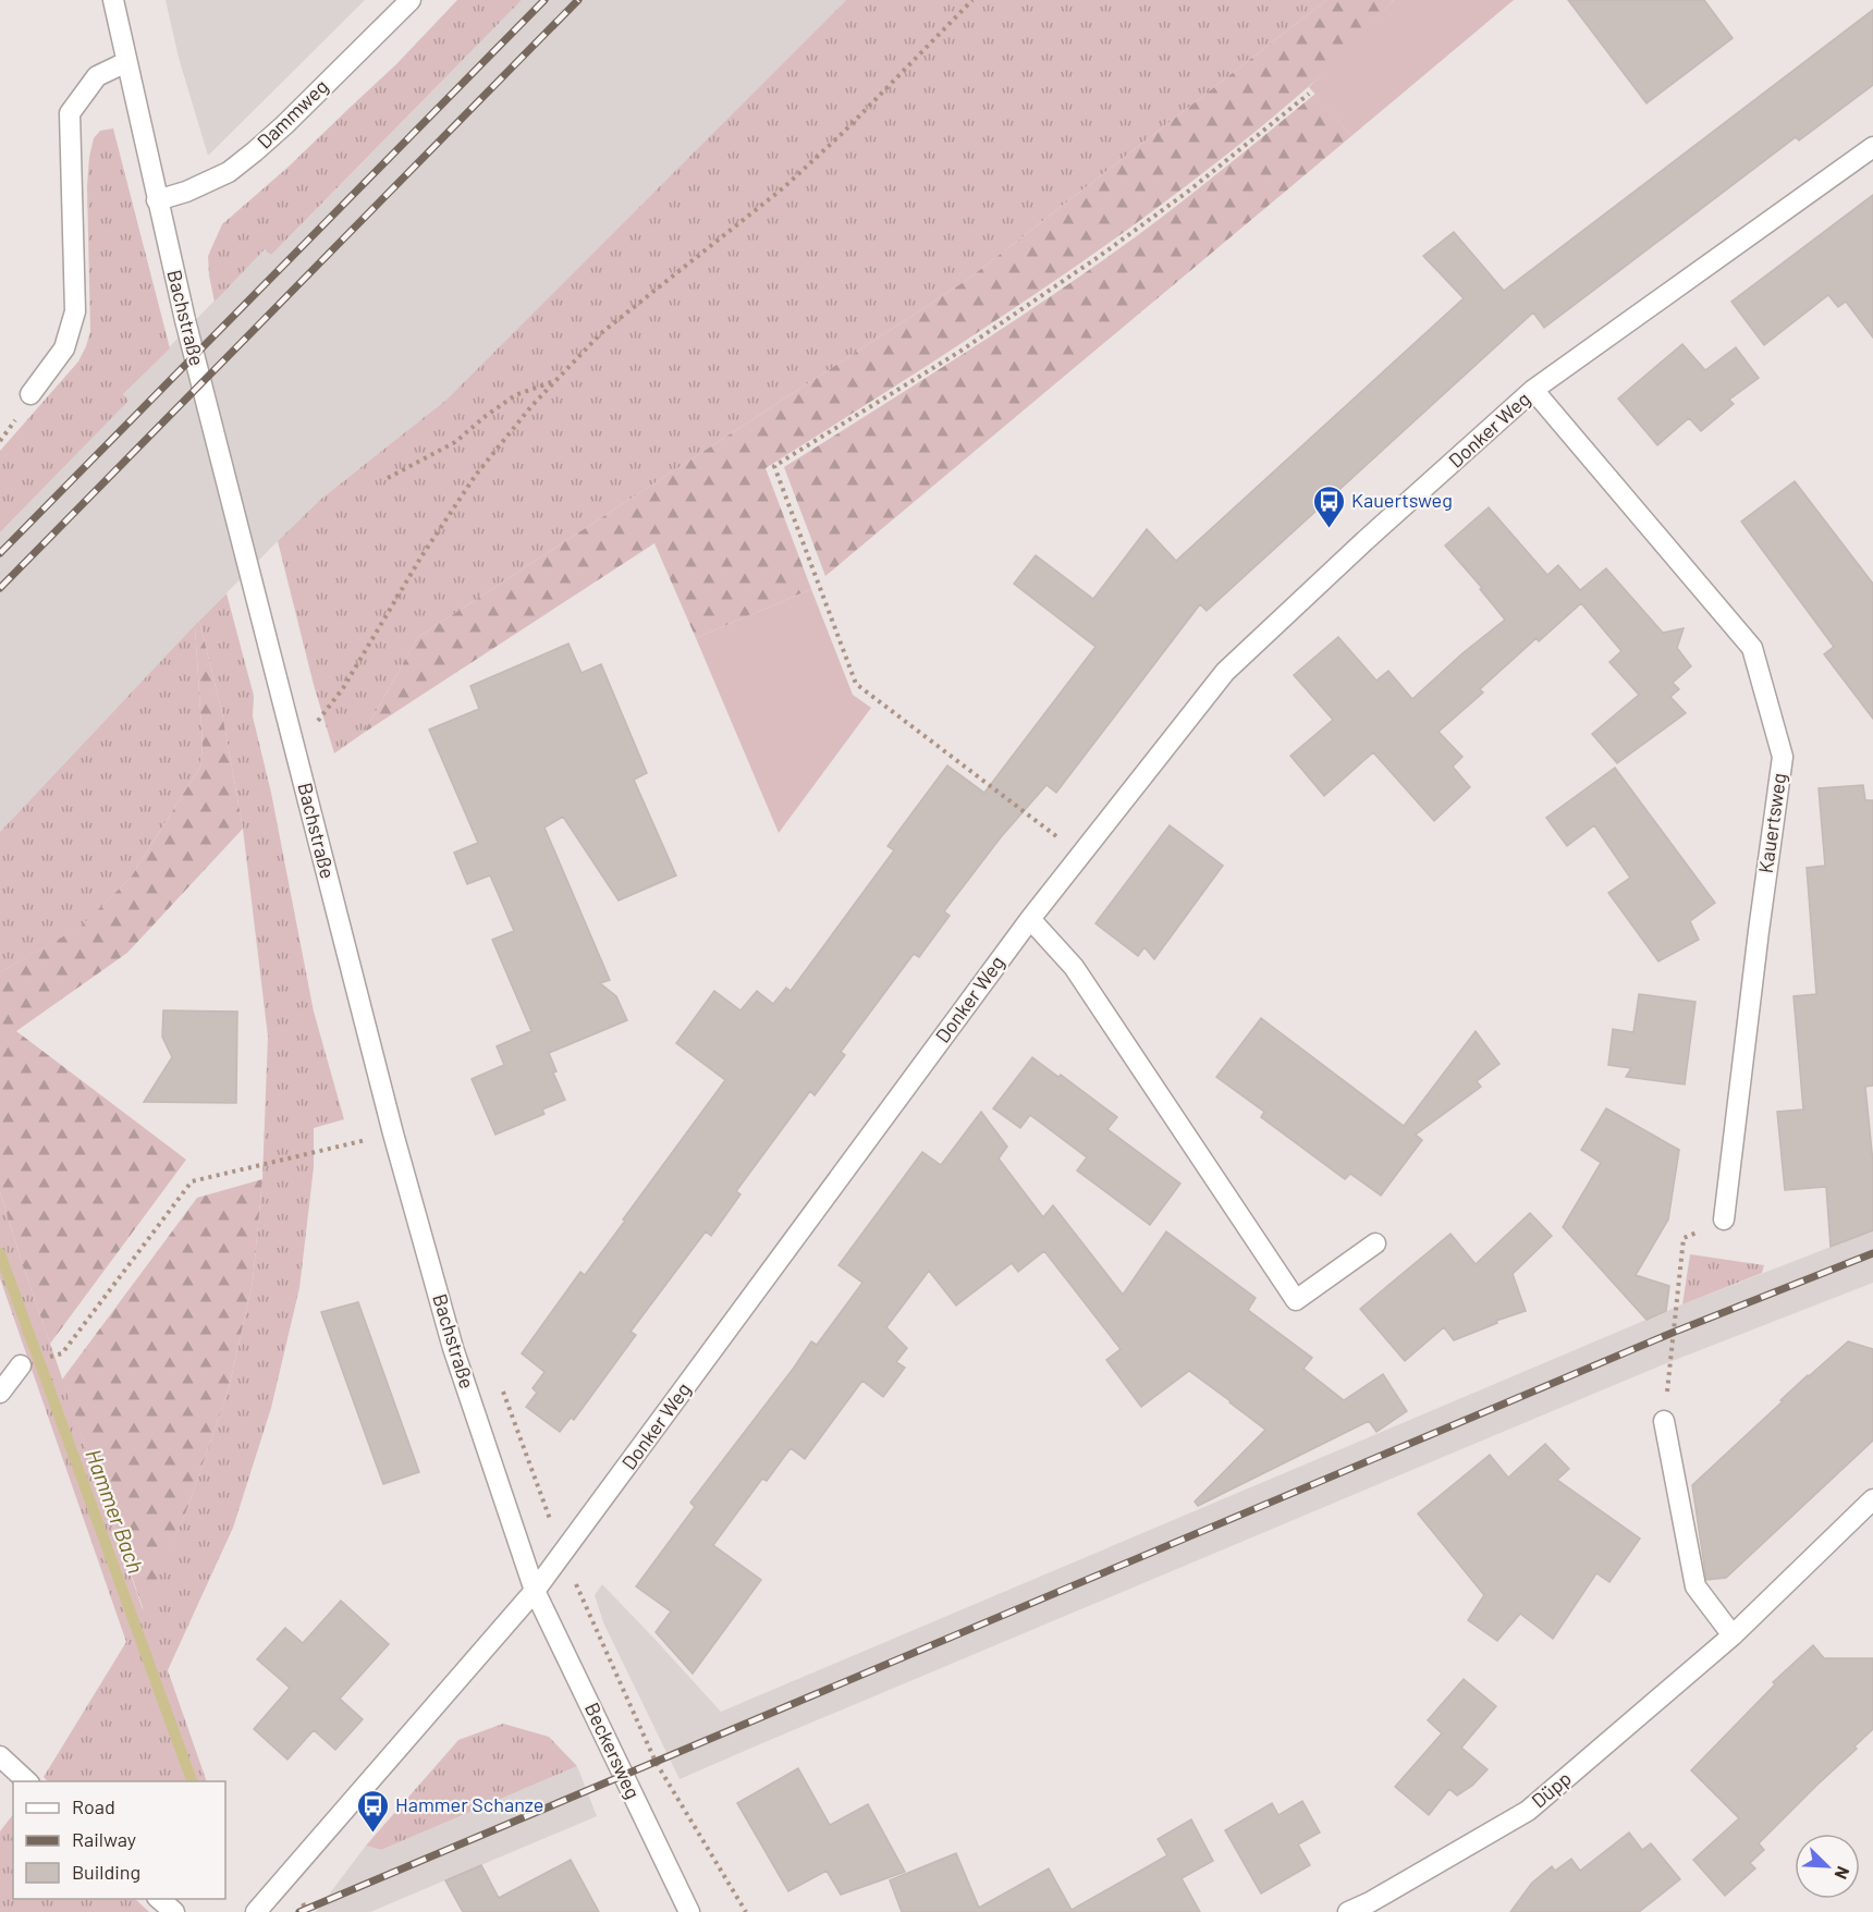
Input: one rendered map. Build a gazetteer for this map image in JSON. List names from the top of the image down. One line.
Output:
{"streets":{"street":["Dammweg","Bachstraße","Donker Weg","Kauertsweg","Beckersweg","Düpp"]},"crossings":[["Dammweg","Bachstraße"],["Bachstraße","Donker Weg"],["Bachstraße","Beckersweg"],["Donker Weg","Kauertsweg"],["Donker Weg","Beckersweg"]],"water":["Hammer Bach"],"places":{"bus stop":["Kauertsweg","Hammer Schanze"]},"legend":["Road","Railway","Building"],"north":"bottom right"}
